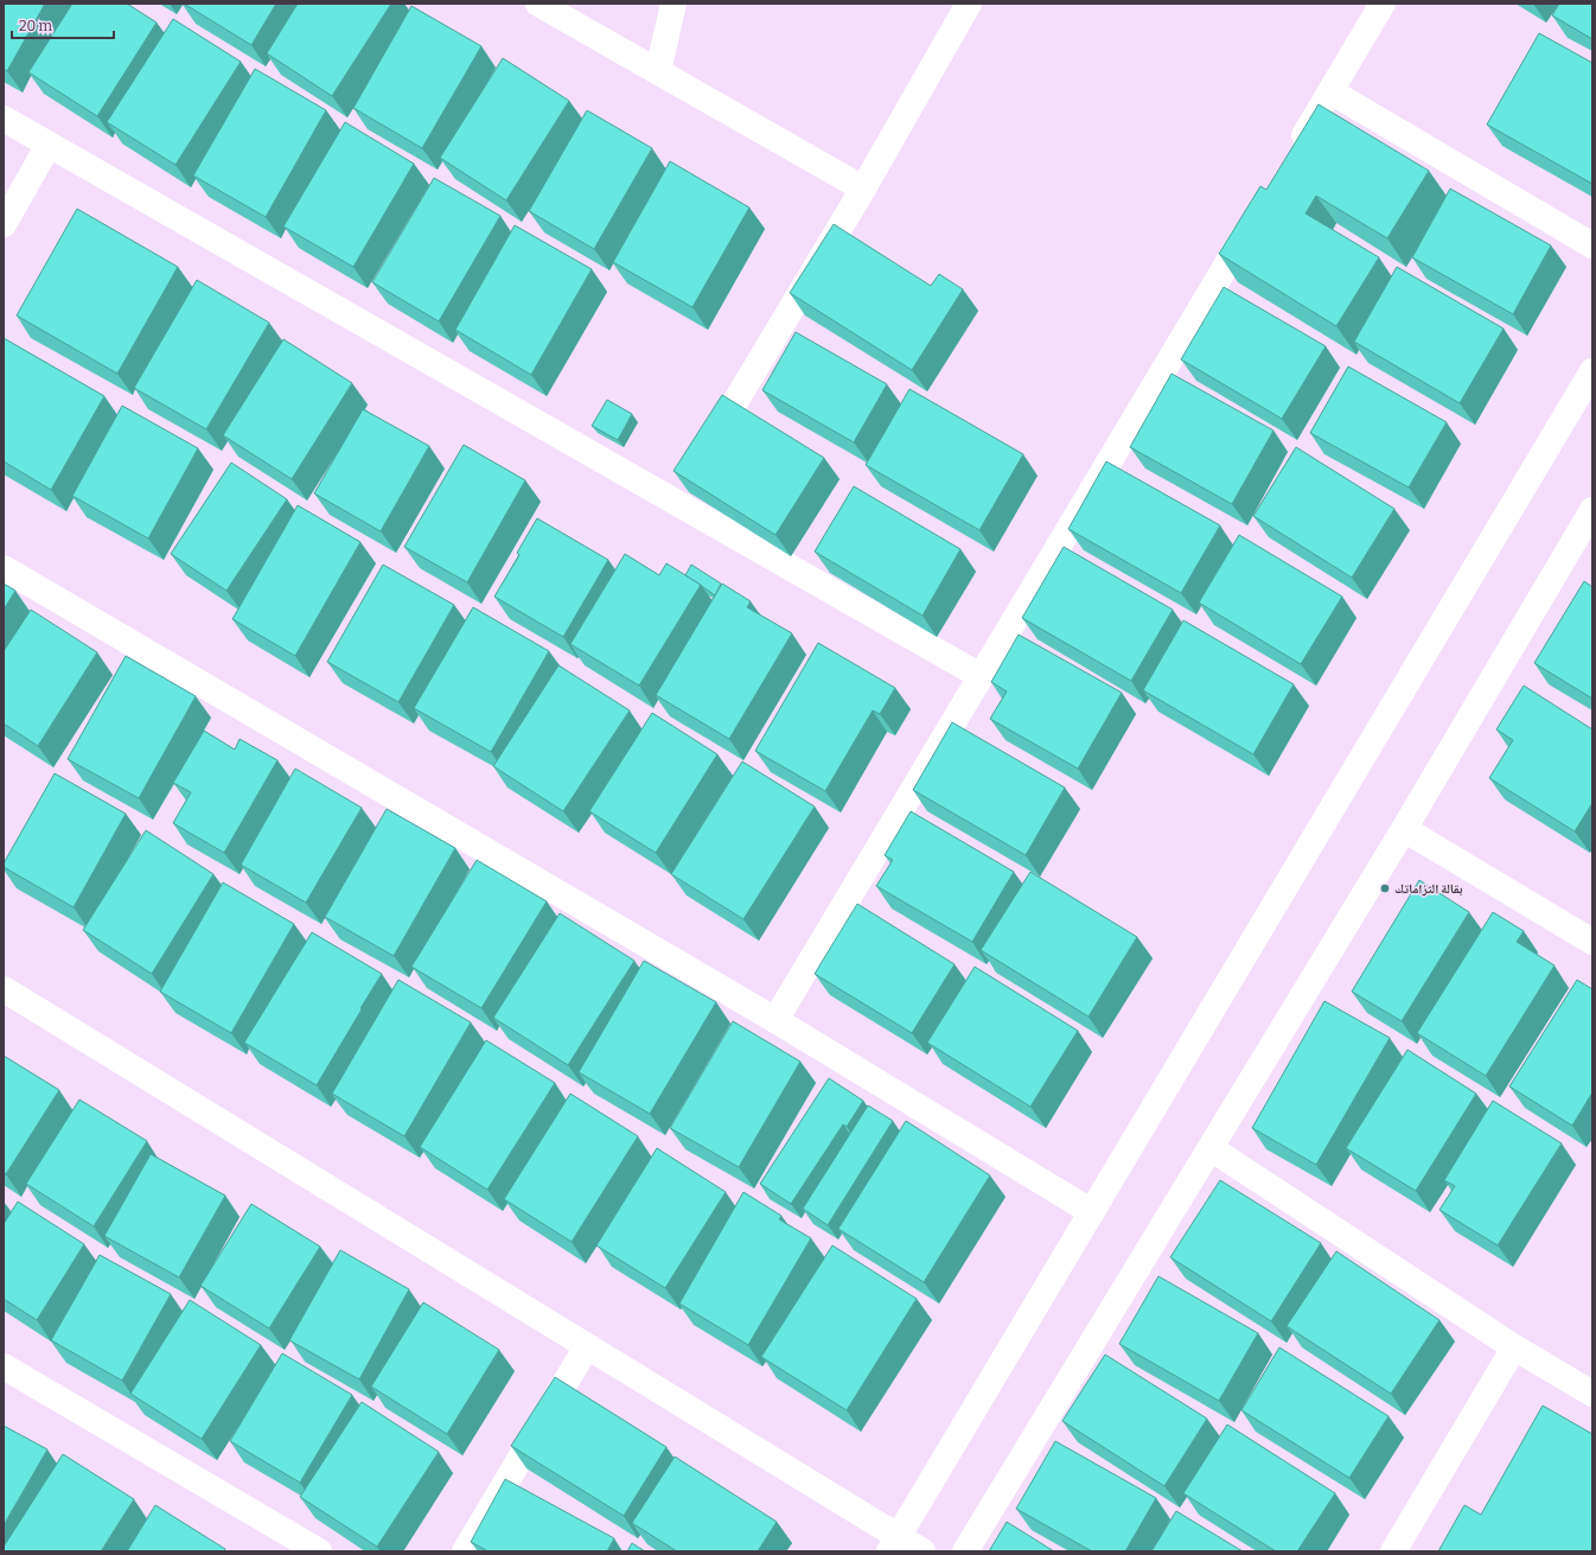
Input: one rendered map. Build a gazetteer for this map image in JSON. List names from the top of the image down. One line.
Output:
{"places":["بقالة التزاماتك"],"scale_bar":"20 m"}
